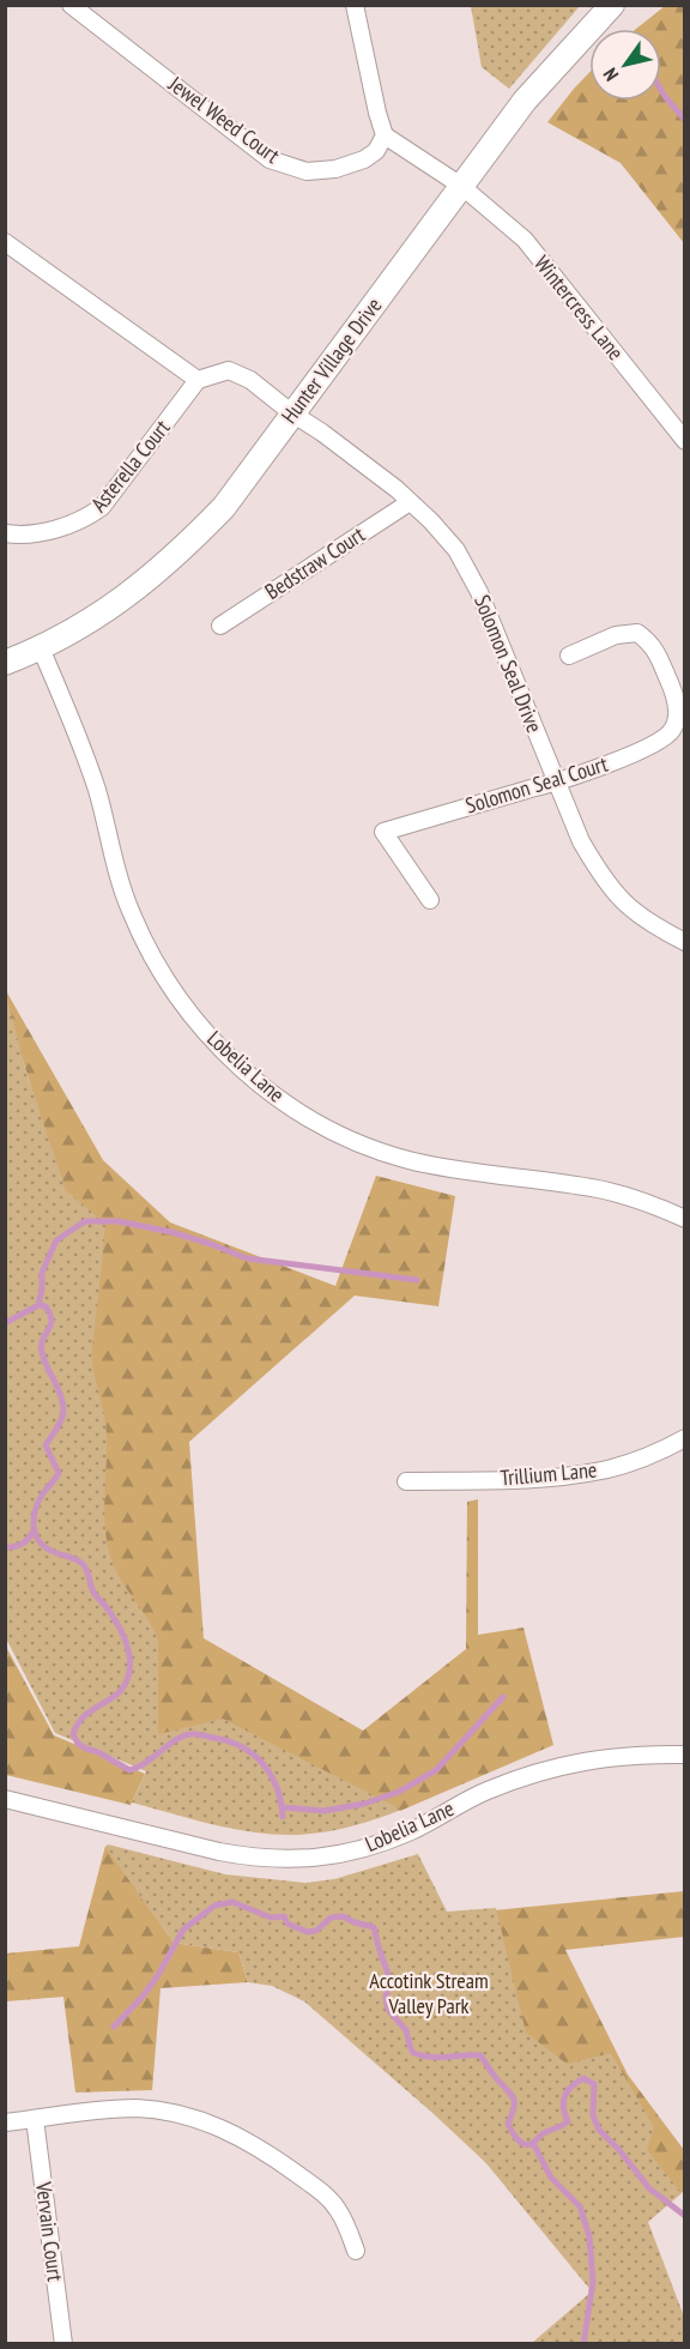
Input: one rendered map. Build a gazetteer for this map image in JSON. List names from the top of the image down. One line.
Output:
{"streets":{"street":["Jewel Weed Court","Wintercress Lane","Hunter Village Drive","Asterella Court","Bedstraw Court","Solomon Seal Drive","Solomon Seal Court","Lobelia Lane","Trillium Lane","Vervain Court"]},"crossings":[["Wintercress Lane","Hunter Village Drive"],["Hunter Village Drive","Solomon Seal Drive"],["Hunter Village Drive","Lobelia Lane"],["Bedstraw Court","Solomon Seal Drive"],["Solomon Seal Drive","Solomon Seal Court"]],"parks":["Accotink Stream Valley Park"],"north":"bottom left"}
